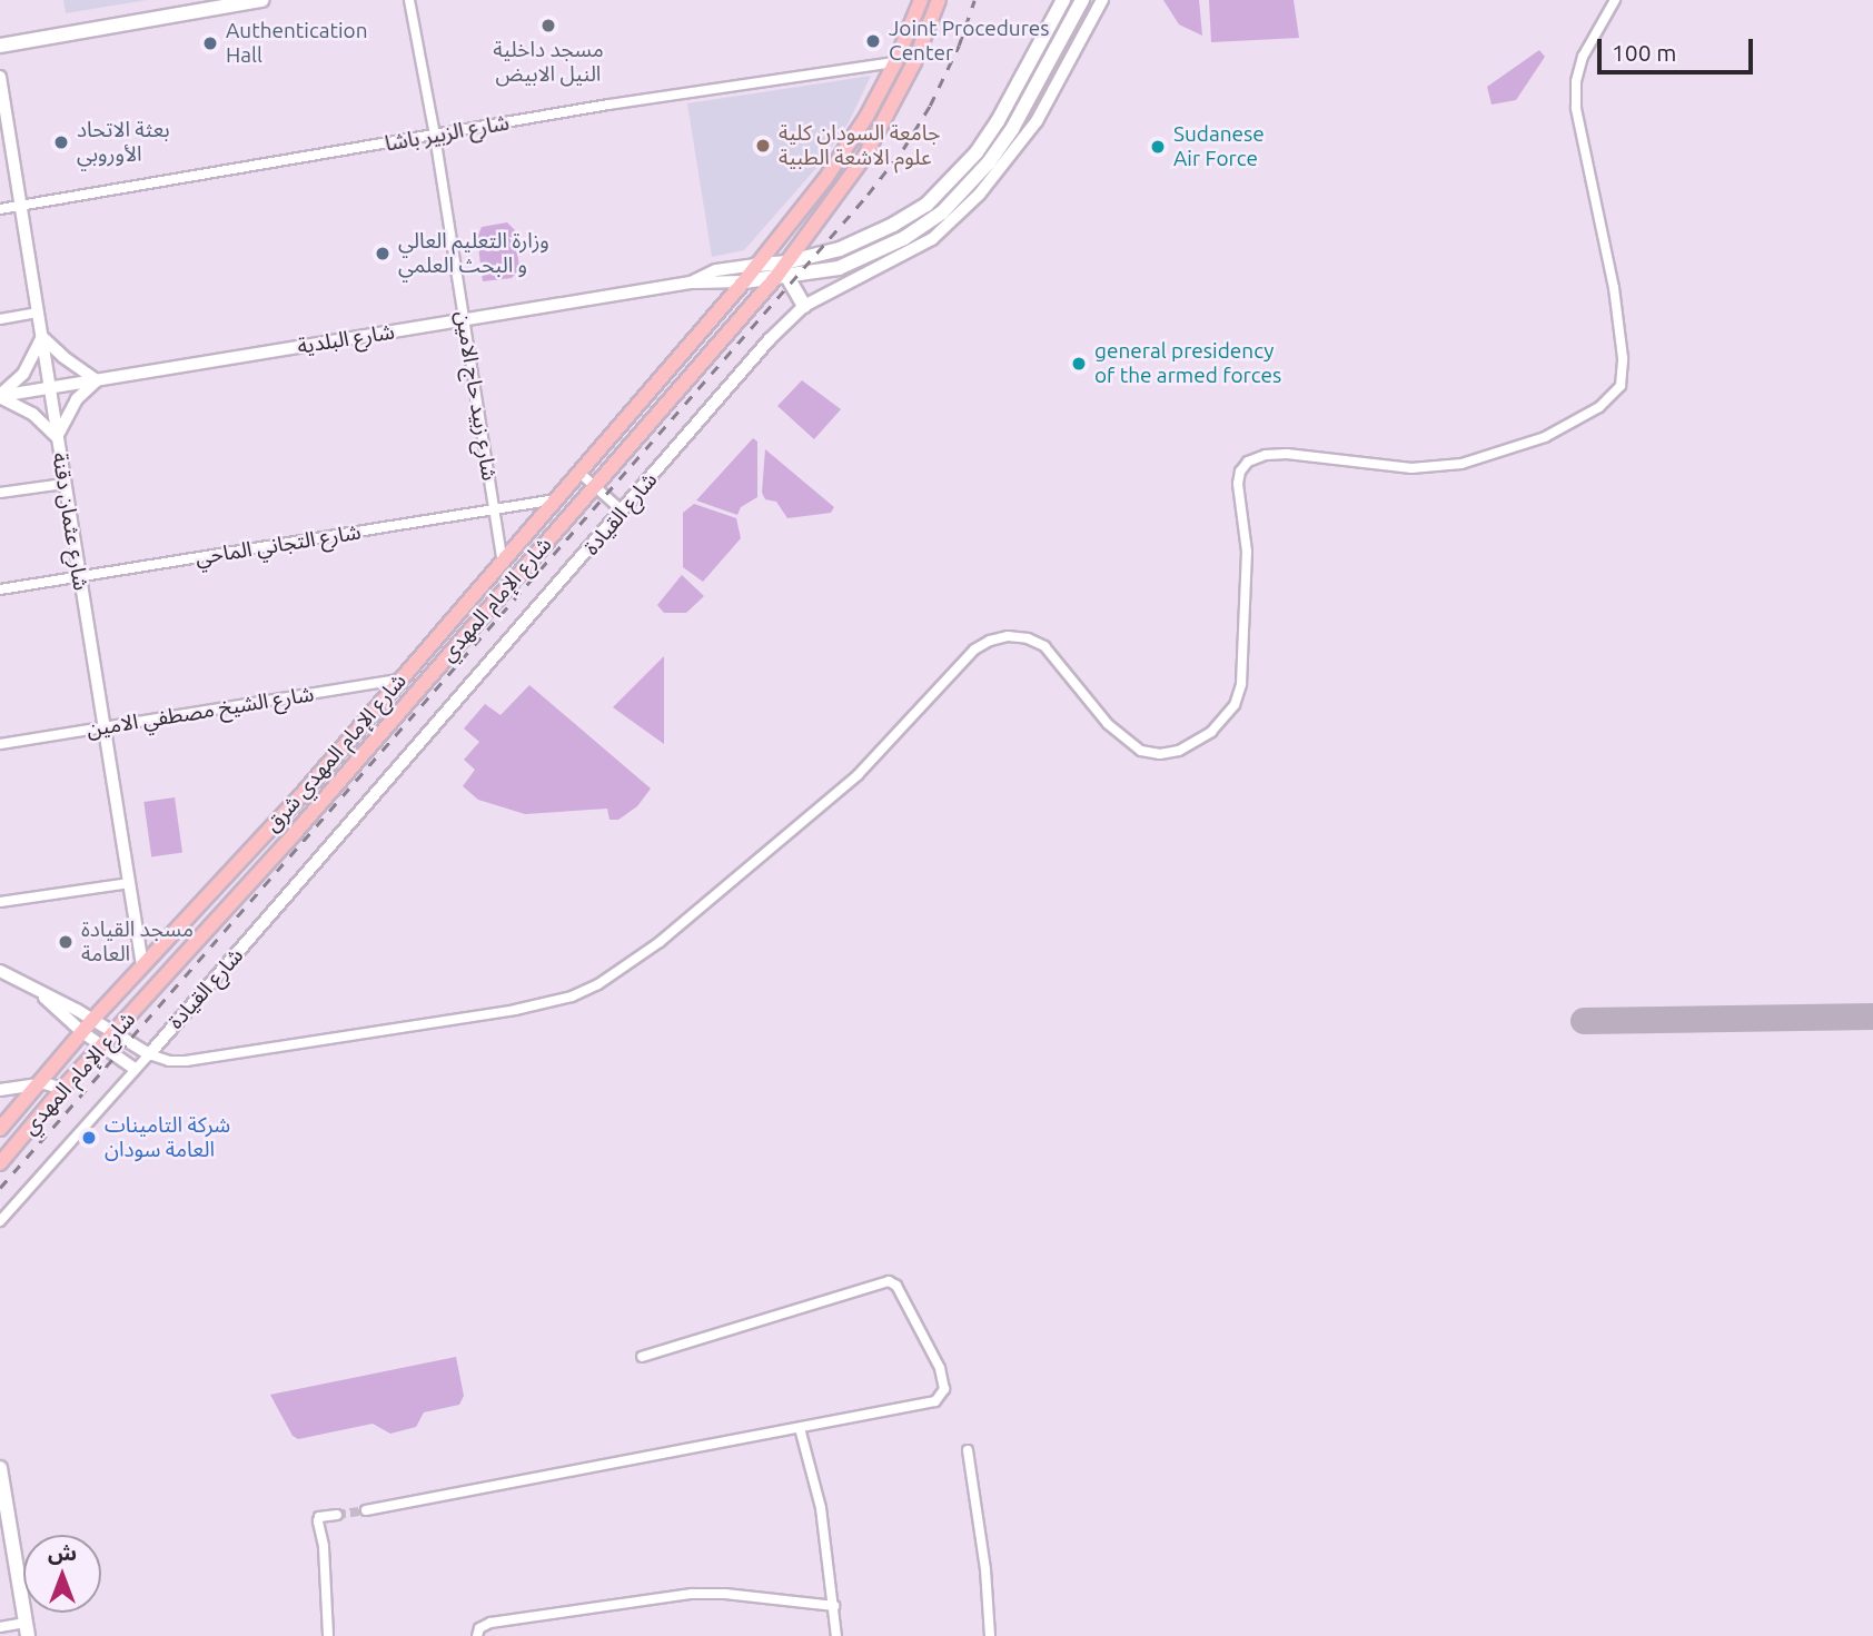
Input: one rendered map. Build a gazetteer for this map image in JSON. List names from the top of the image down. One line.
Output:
{"streets":{"main road":["شارع الإمام المهدي","شارع الإمام المهدي شرق"],"street":["شارع الزبير باشا","شارع البلدية","شارع زبيد حاج الامين","شارع القيادة","شارع عثمان دقنة","شارع التجاني الماحي","شارع الشيخ مصطفي الامين"]},"crossings":[["شارع الزبير باشا","شارع زبيد حاج الامين"],["شارع الزبير باشا","شارع عثمان دقنة"],["شارع البلدية","شارع زبيد حاج الامين"],["شارع البلدية","شارع عثمان دقنة"],["شارع زبيد حاج الامين","شارع التجاني الماحي"],["شارع زبيد حاج الامين","شارع الإمام المهدي شرق"],["شارع عثمان دقنة","شارع التجاني الماحي"],["شارع عثمان دقنة","شارع الشيخ مصطفي الامين"],["شارع عثمان دقنة","شارع الإمام المهدي شرق"],["شارع التجاني الماحي","شارع الإمام المهدي شرق"],["شارع الشيخ مصطفي الامين","شارع الإمام المهدي شرق"]],"places":["مسجد داخلية النيل الابيض","Joint Procedures Center","Authentication Hall","بعثة الاتحاد الأوروبي","جامعة السودان كلية علوم الاشعة الطبية","Sudanese Air Force","وزارة التعليم العالي و البحث العلمي","general presidency of the armed forces","مسجد القيادة العامة","شركة التامينات العامة سودان"],"scale_bar":"100 m","north":"top"}
